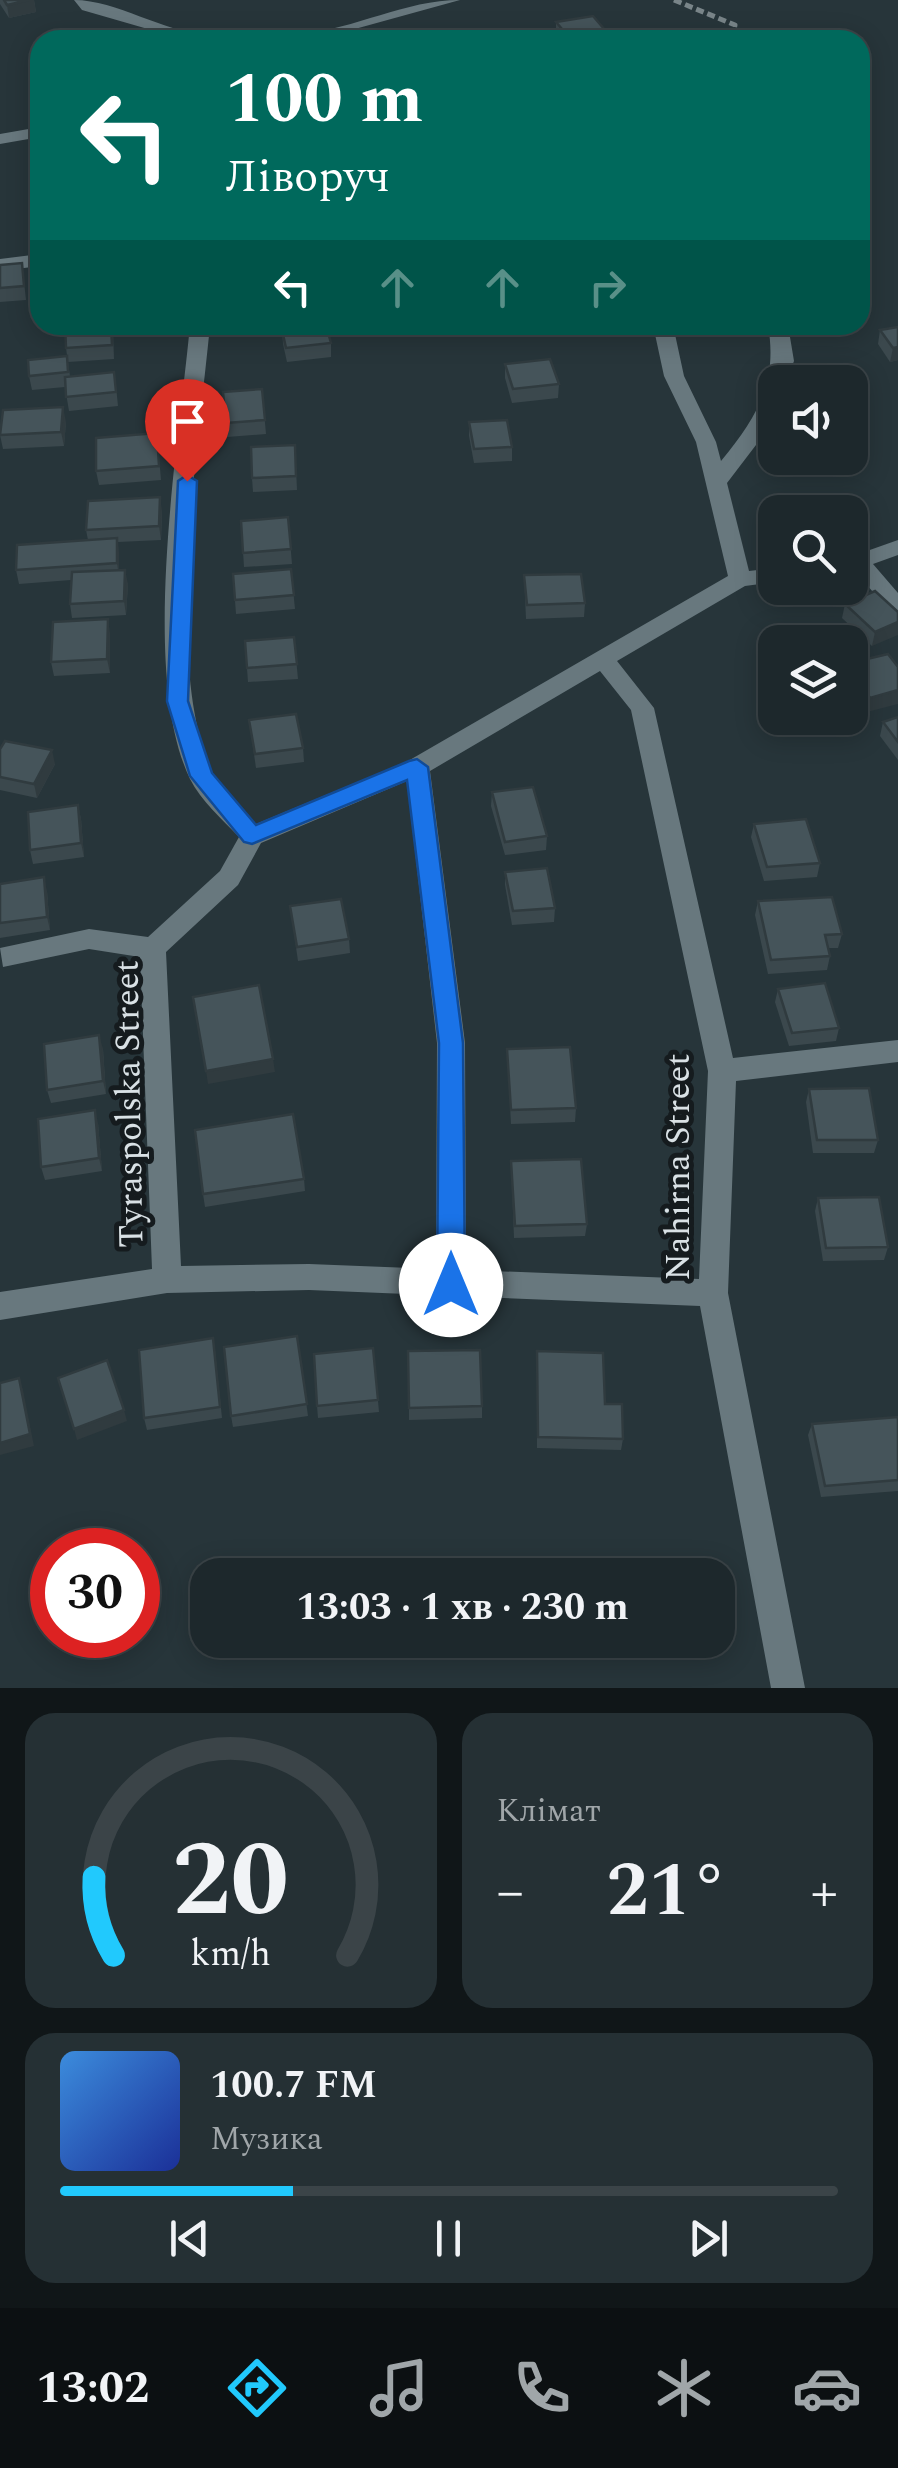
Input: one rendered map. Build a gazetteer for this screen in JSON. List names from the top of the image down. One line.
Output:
{"streets":{"street":["Tyraspolska Street","Nahirna Street"]},"page":{"turn":["100 m","Ліворуч"],"limit":"30","trip":"13:03 · 1 хв · 230 m","tile":"Клімат","heat":["−","21°","+"],"song":["100.7 FM","Музика"],"tabs":"13:02","gauge":["20","km/h"]}}
